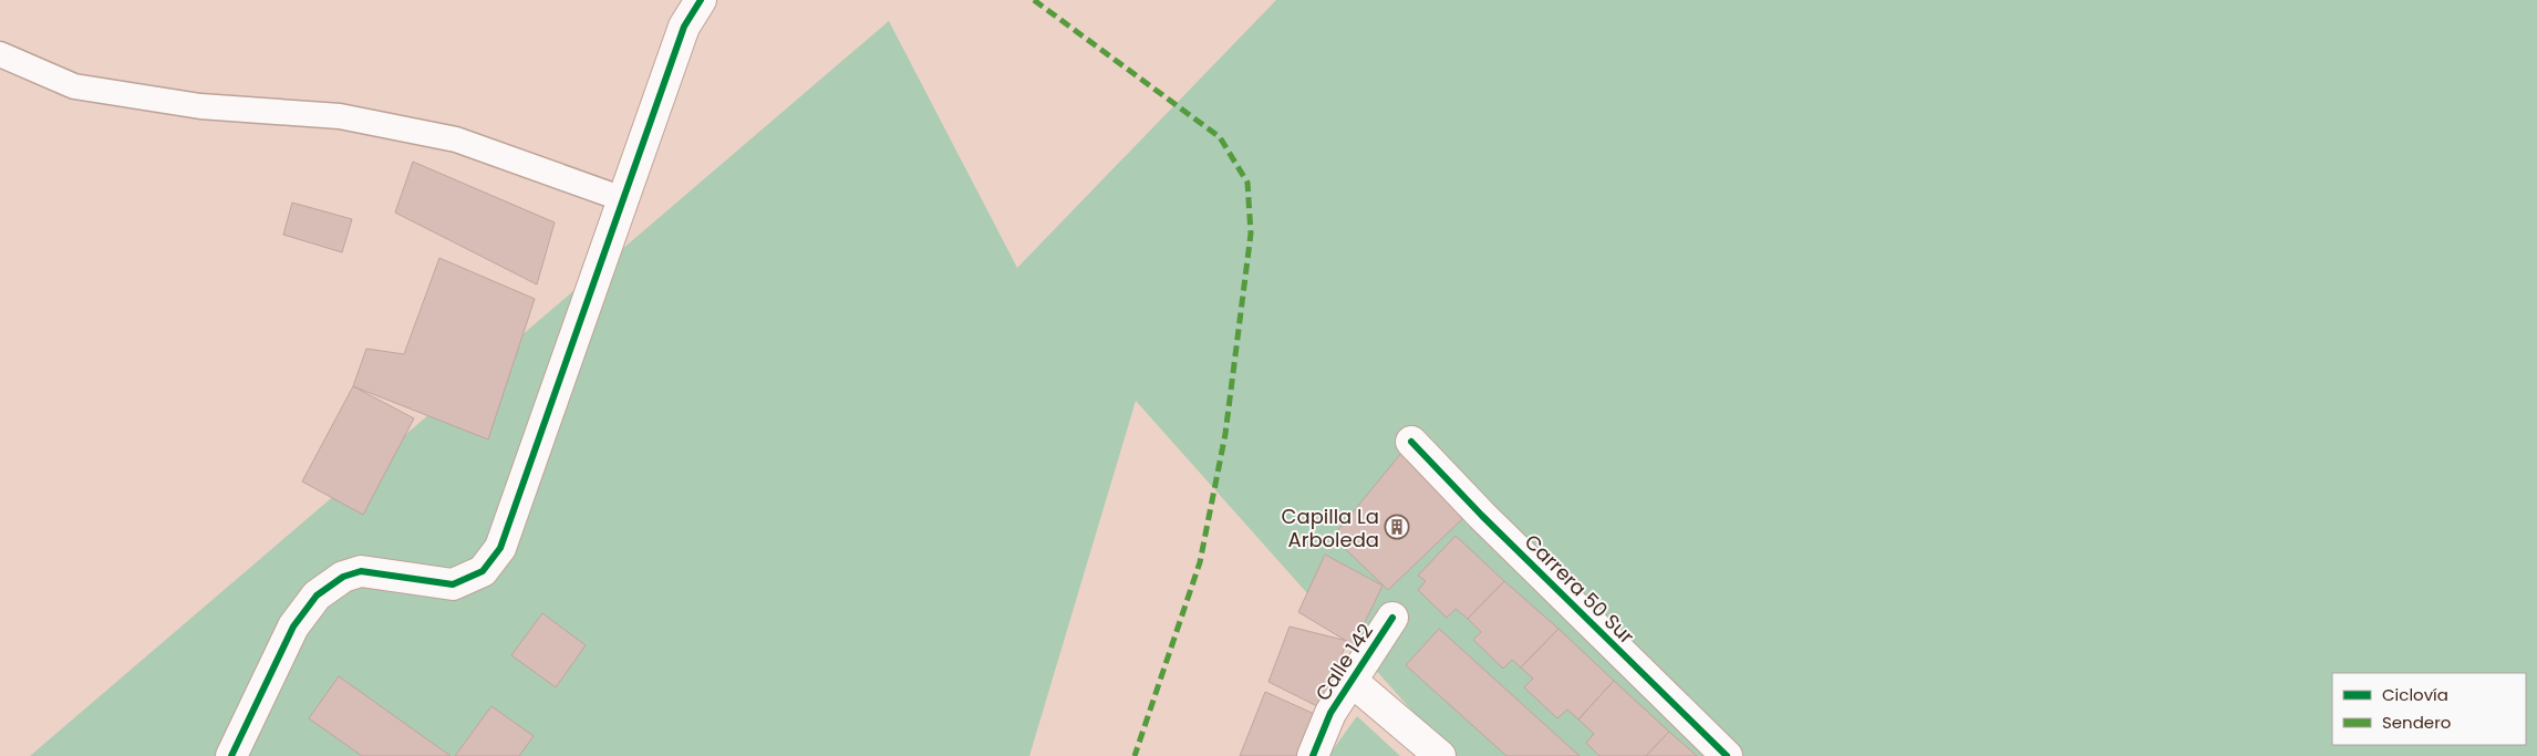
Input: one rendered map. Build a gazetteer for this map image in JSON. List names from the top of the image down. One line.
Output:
{"streets":{"street":["Carrera 50 Sur","Calle 142"]},"places":{"building":["Capilla La Arboleda"]},"legend":["Ciclovía","Sendero"]}
